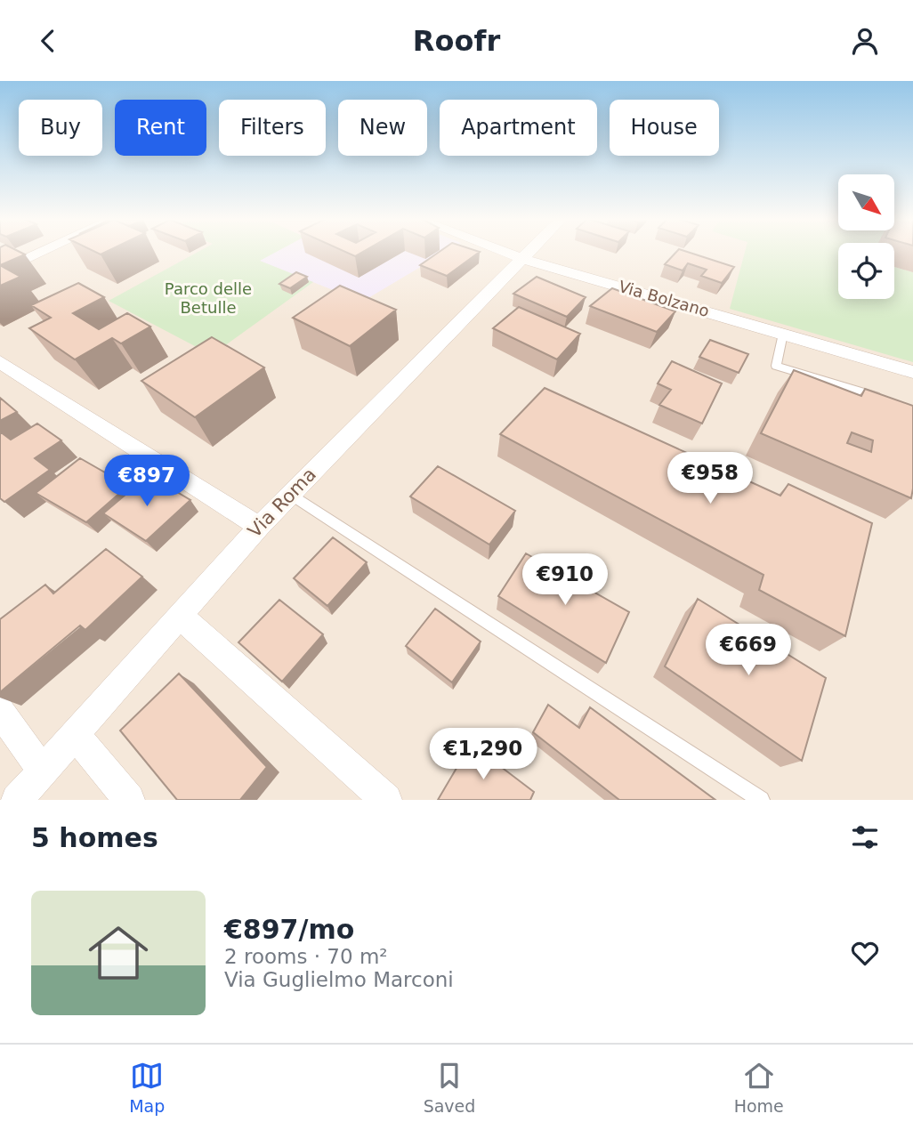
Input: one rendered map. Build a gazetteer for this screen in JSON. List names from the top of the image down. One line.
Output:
{"streets":{"street":["Via Bolzano","Via Roma"]},"crossings":[["Via Bolzano","Via Roma"]],"parks":["Parco delle Betulle"],"north":"bottom right","page":{"header":"Roofr","chip":["Buy","Rent","Filters","New","Apartment","House"],"price":["€958","€897","€910","€669","€1,290"],"heading":"5 homes","list":[{"name":"€897/mo","note":"2 rooms · 70 m² · Via Guglielmo Marconi"}],"tabs":["Map","Saved","Home"]}}
